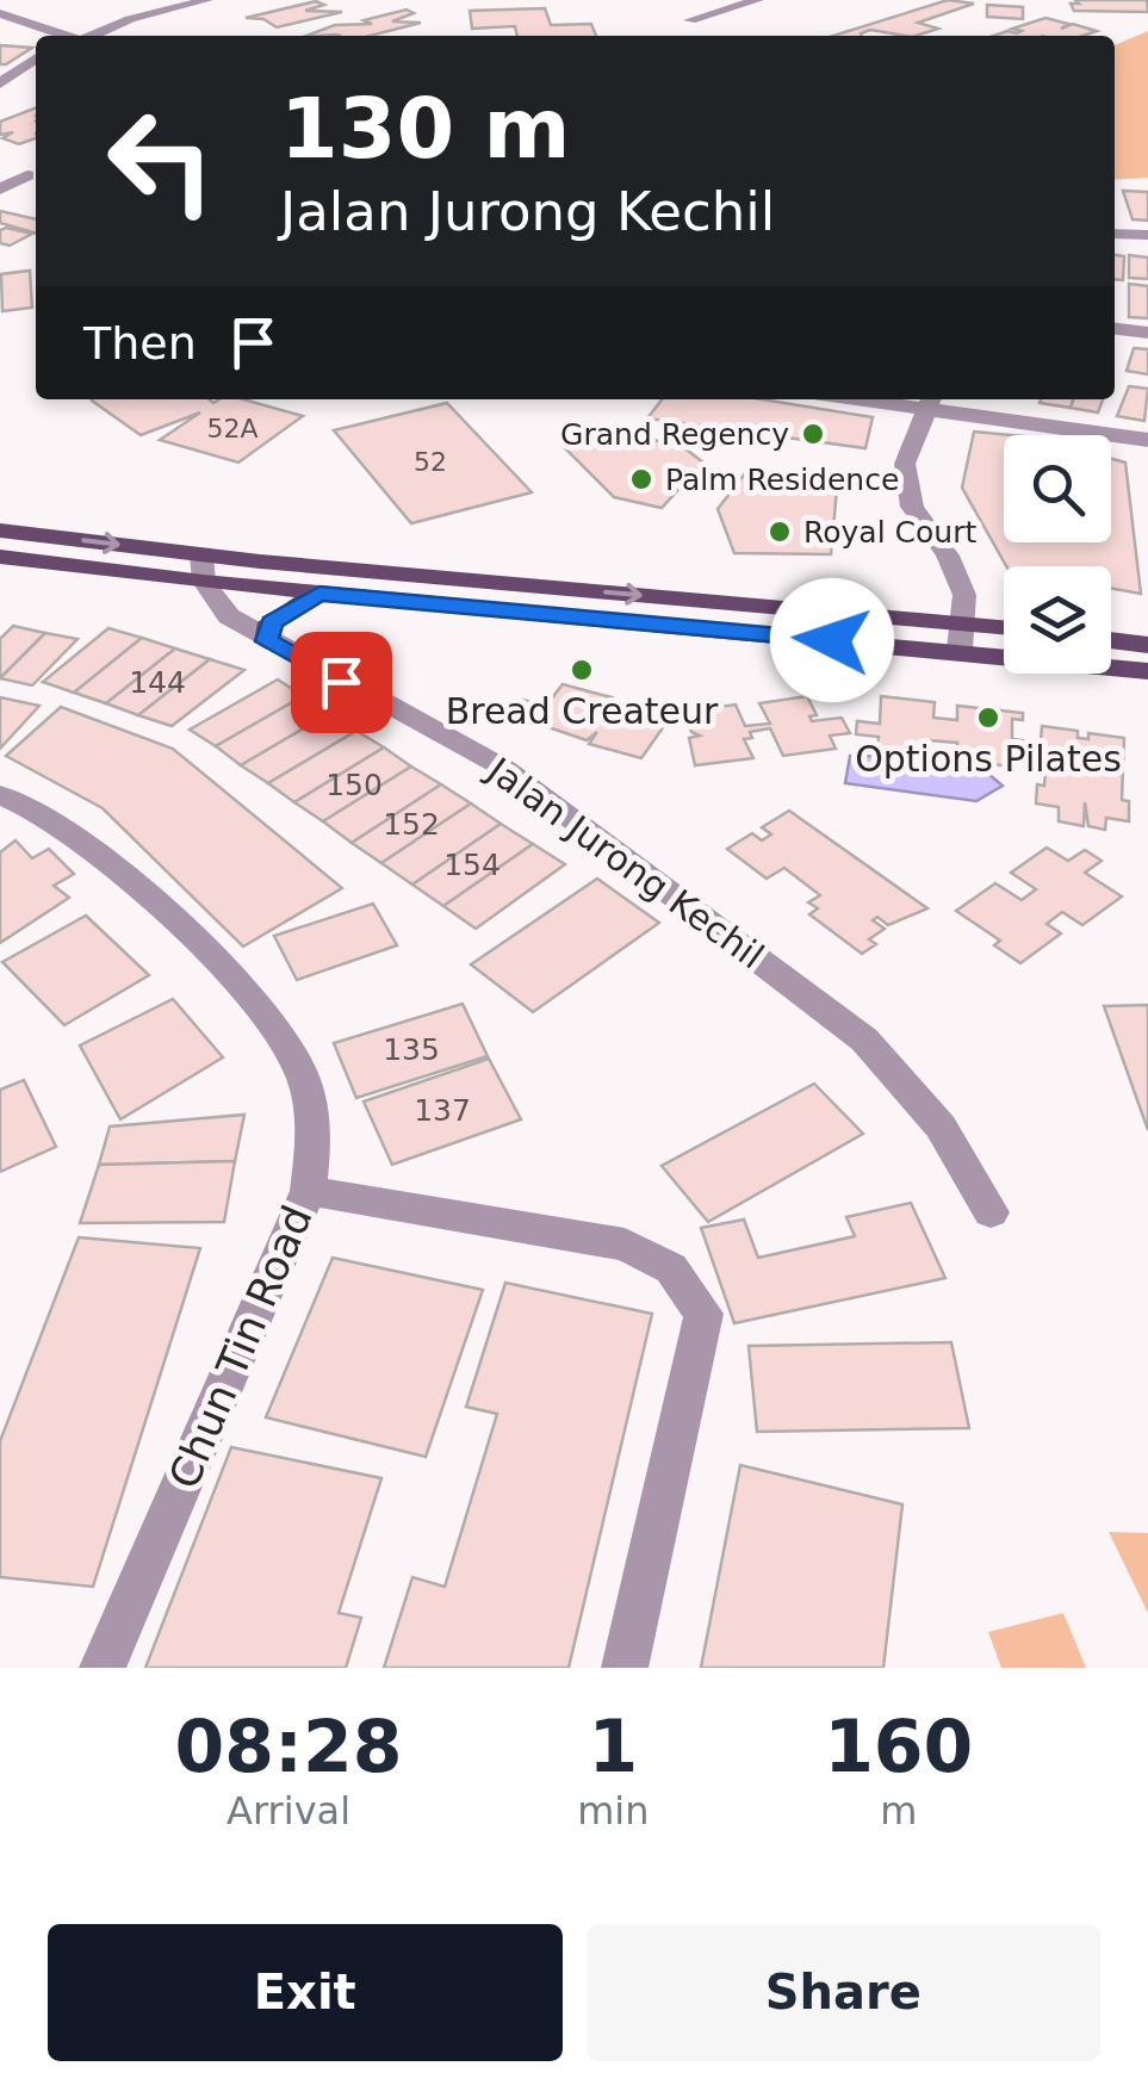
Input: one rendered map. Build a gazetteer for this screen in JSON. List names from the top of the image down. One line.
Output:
{"streets":{"street":["Jalan Jurong Kechil","Chun Tin Road"]},"places":["Grand Regency","Palm Residence","Royal Court","Bread Createur","Options Pilates"],"house_numbers":["52A","52","144","150","152","154","135","137"],"page":{"turn":["130 m","Jalan Jurong Kechil"],"then":"Then","eta":["08:28","Arrival","1","min","160","m"],"buttons":["Exit","Share"]}}
